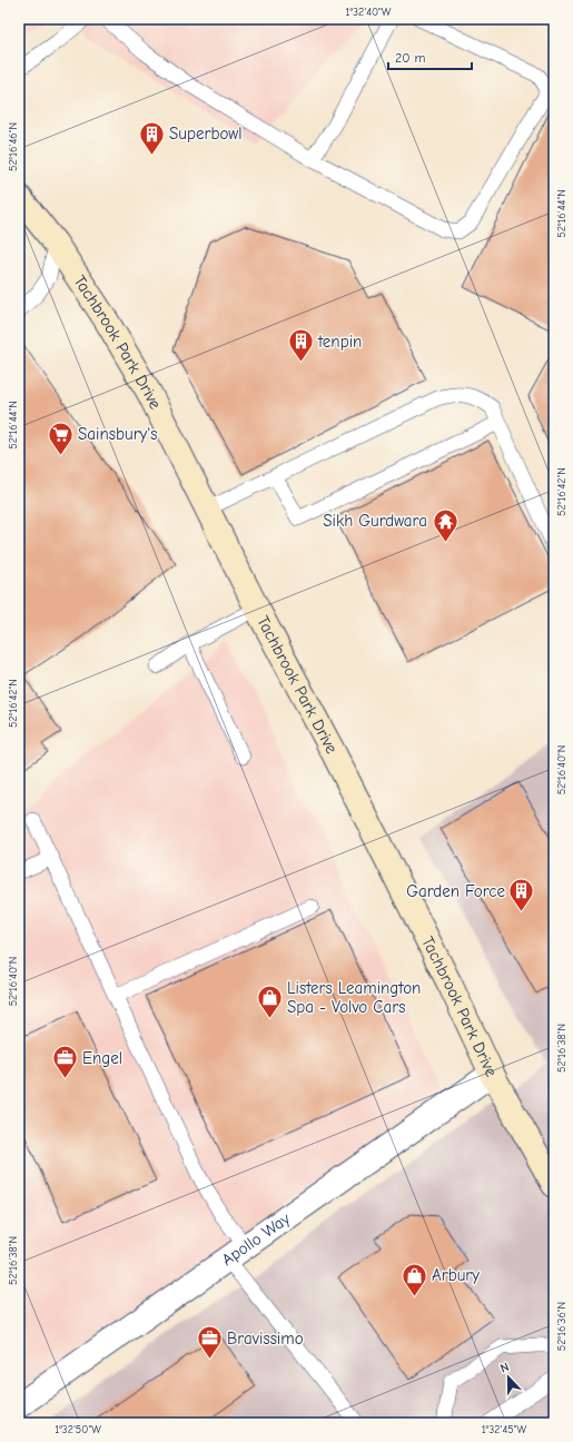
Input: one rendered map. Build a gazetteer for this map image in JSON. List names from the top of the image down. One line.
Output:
{"streets":{"street":["Tachbrook Park Drive","Apollo Way"]},"crossings":[["Tachbrook Park Drive","Apollo Way"]],"places":{"building":["Superbowl","tenpin","Garden Force"],"supermarket":["Sainsbury's"],"temple":["Sikh Gurdwara"],"shop":["Listers Leamington Spa - Volvo Cars","Arbury"],"office":["Engel","Bravissimo"]},"scale_bar":"20 m","north":"top","coordinates":["1°32'40\"W","52°16'46\"N","52°16'44\"N","52°16'42\"N","52°16'40\"N","52°16'38\"N","52°16'36\"N","1°32'50\"W","1°32'45\"W"]}
